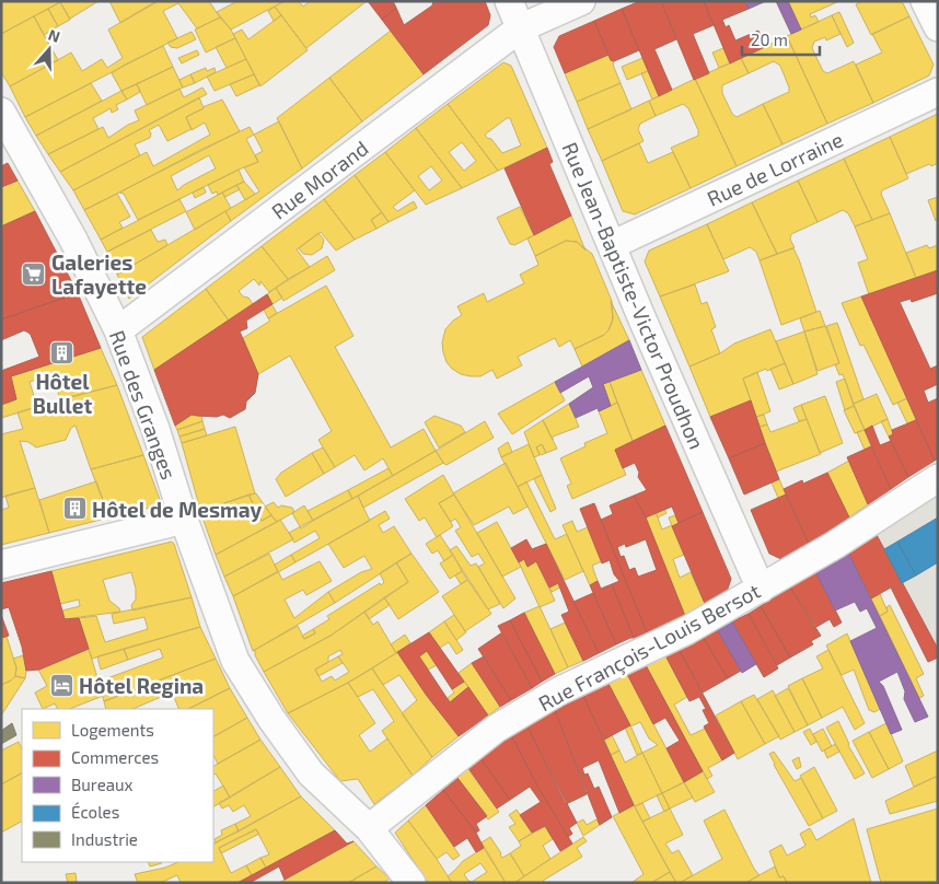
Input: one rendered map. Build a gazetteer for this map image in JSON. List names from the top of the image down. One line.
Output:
{"streets":{"street":["Rue de Lorraine","Rue Morand","Rue Jean-Baptiste-Victor Proudhon","Rue des Granges","Rue François-Louis Bersot"]},"crossings":[["Rue de Lorraine","Rue Jean-Baptiste-Victor Proudhon"],["Rue Morand","Rue Jean-Baptiste-Victor Proudhon"],["Rue Morand","Rue des Granges"],["Rue Jean-Baptiste-Victor Proudhon","Rue François-Louis Bersot"],["Rue des Granges","Rue François-Louis Bersot"]],"places":{"supermarket":["Galeries Lafayette"],"building":["Hôtel Bullet","Hôtel de Mesmay"],"hotel":["Hôtel Regina"]},"legend":["Logements","Commerces","Bureaux","Écoles","Industrie"],"scale_bar":"20 m","north":"top"}
